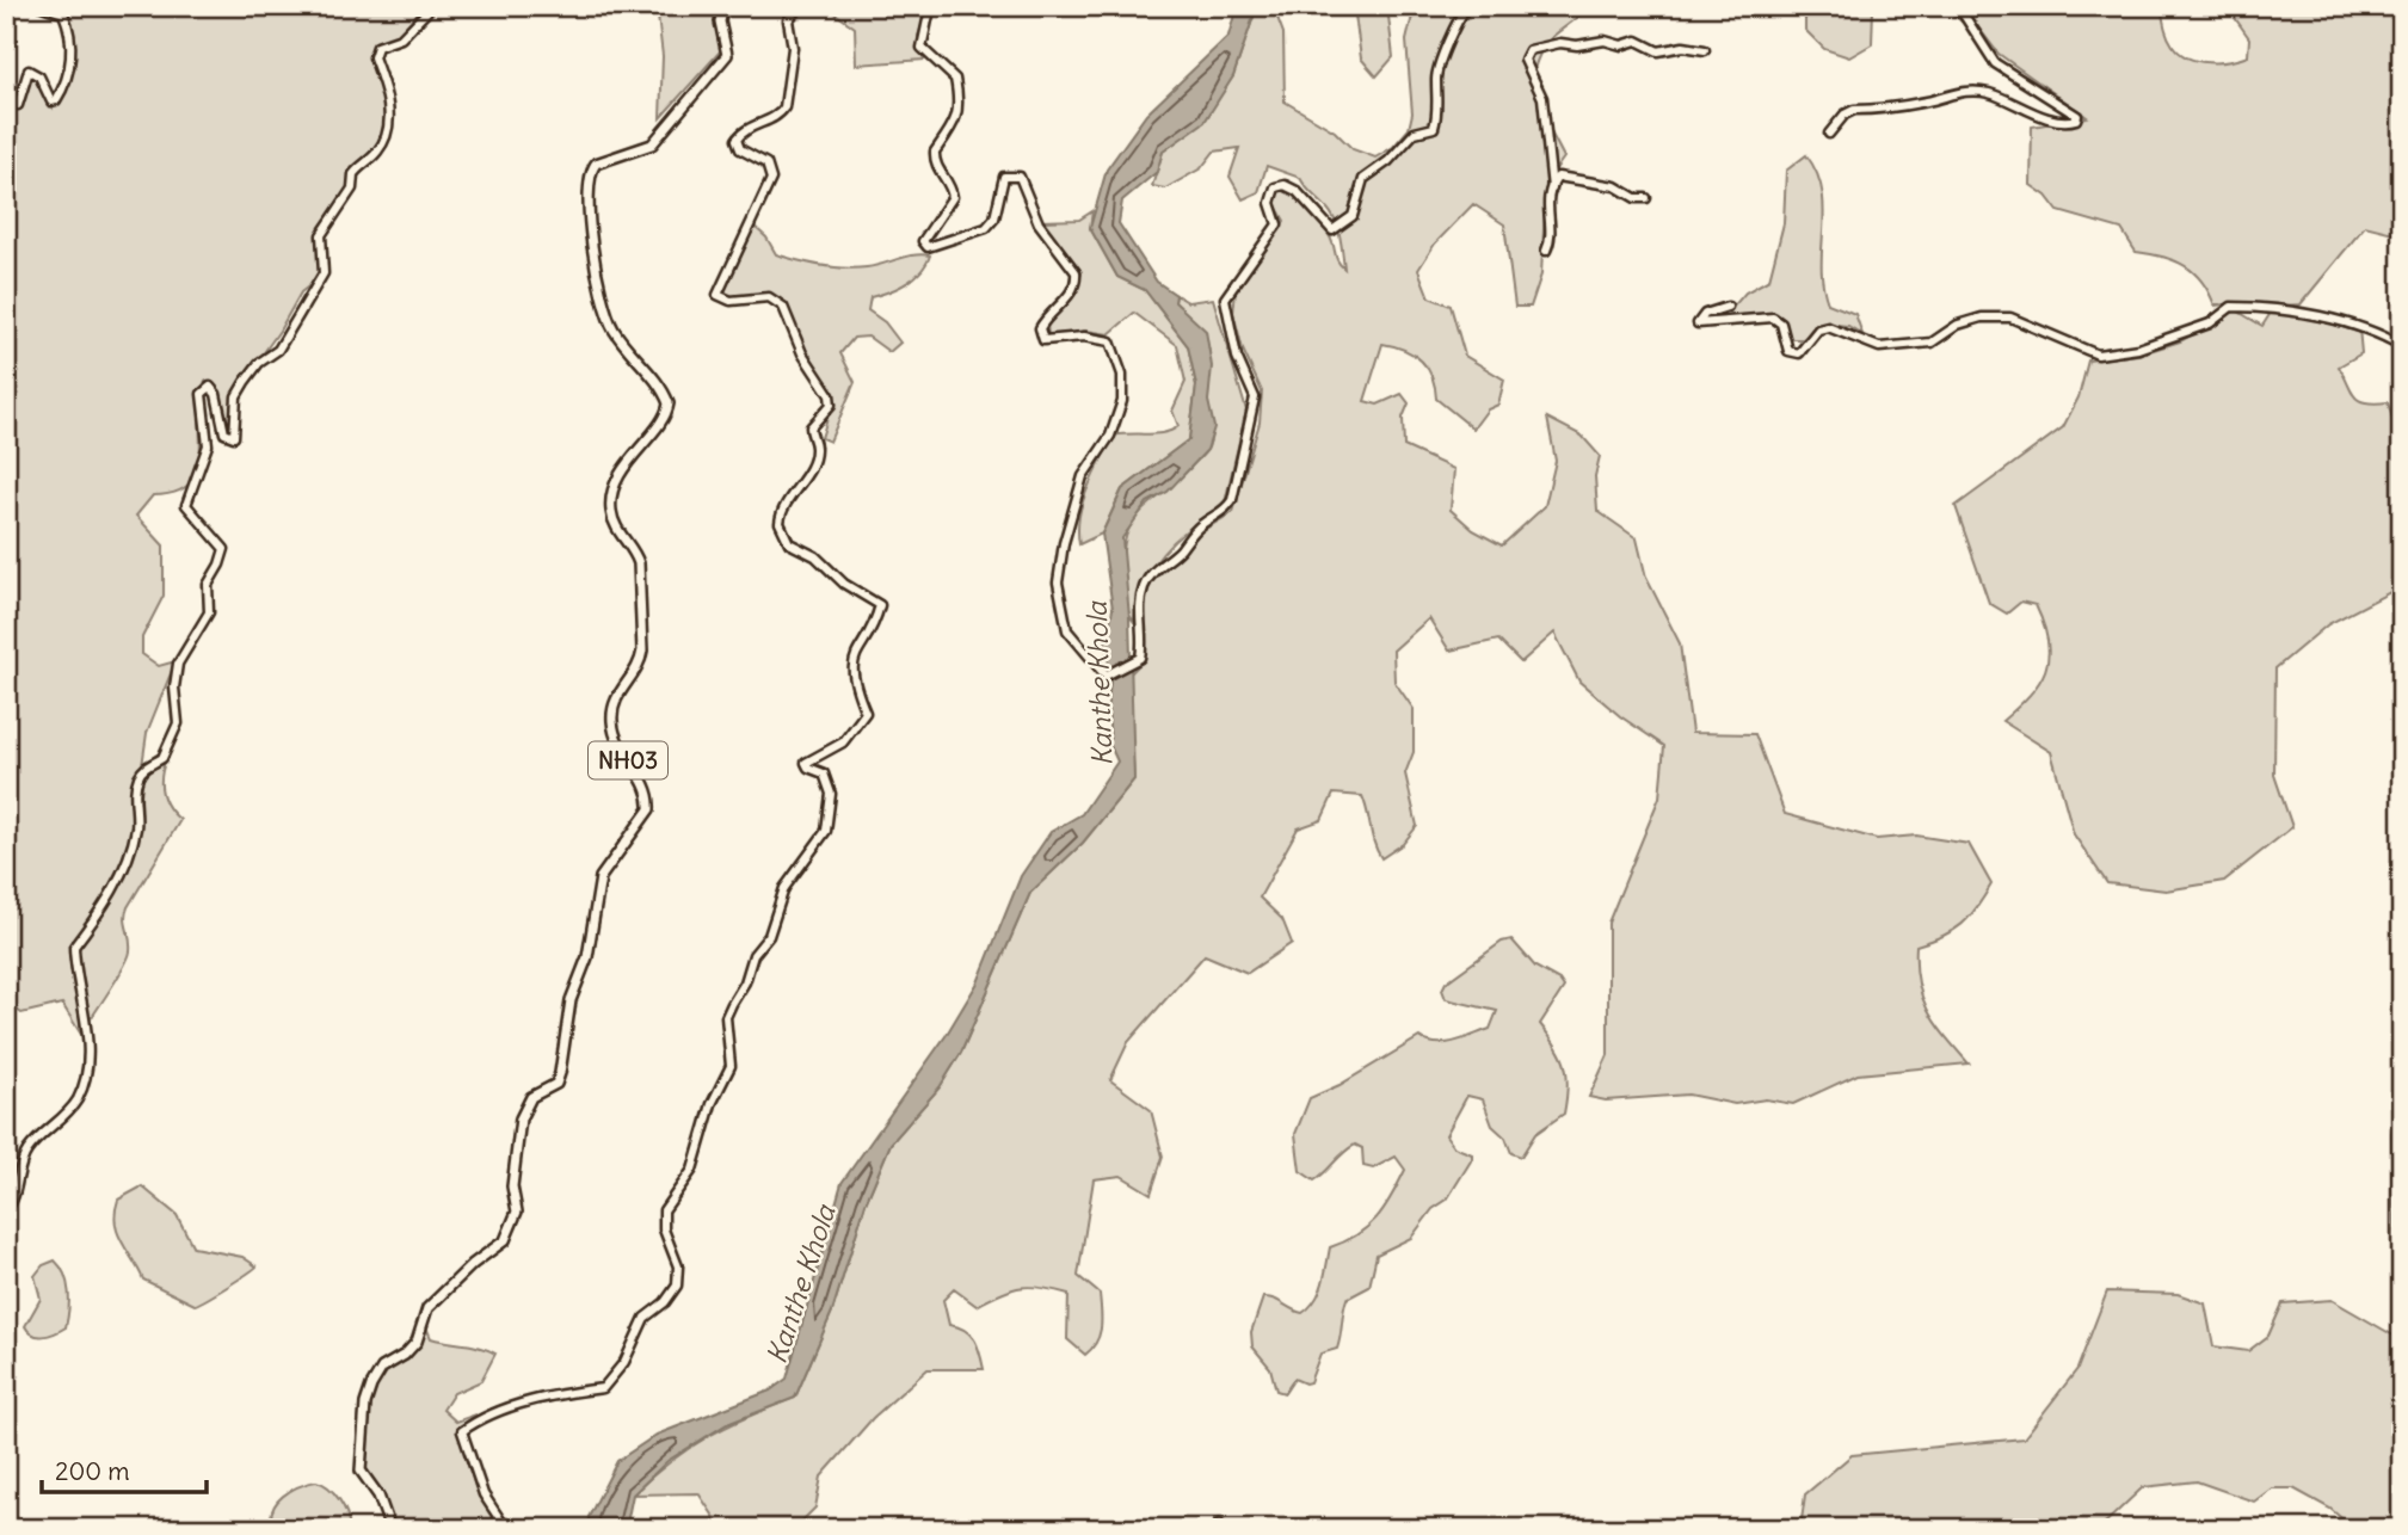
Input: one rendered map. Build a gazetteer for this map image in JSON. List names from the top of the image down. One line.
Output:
{"streets":{"main road":["NH03"]},"water":["Kanthe Khola"],"scale_bar":"200 m"}
